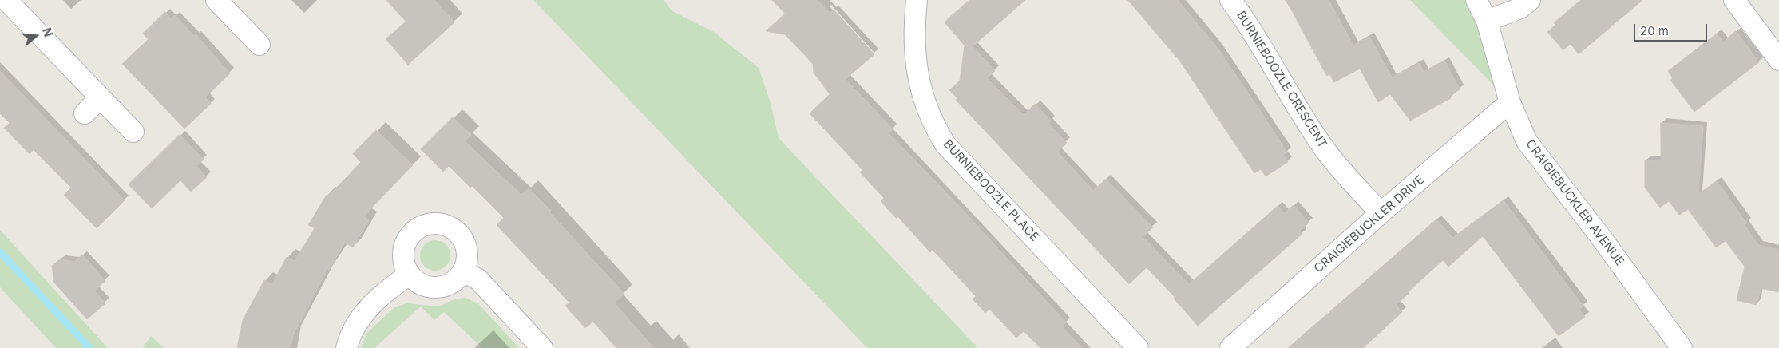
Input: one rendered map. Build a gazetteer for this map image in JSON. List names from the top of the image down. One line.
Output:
{"streets":{"street":["BURNIEBOOZLE CRESCENT","BURNIEBOOZLE PLACE","CRAIGIEBUCKLER AVENUE","CRAIGIEBUCKLER DRIVE"]},"crossings":[["BURNIEBOOZLE CRESCENT","CRAIGIEBUCKLER DRIVE"],["CRAIGIEBUCKLER AVENUE","CRAIGIEBUCKLER DRIVE"]],"scale_bar":"20 m","north":"right"}
